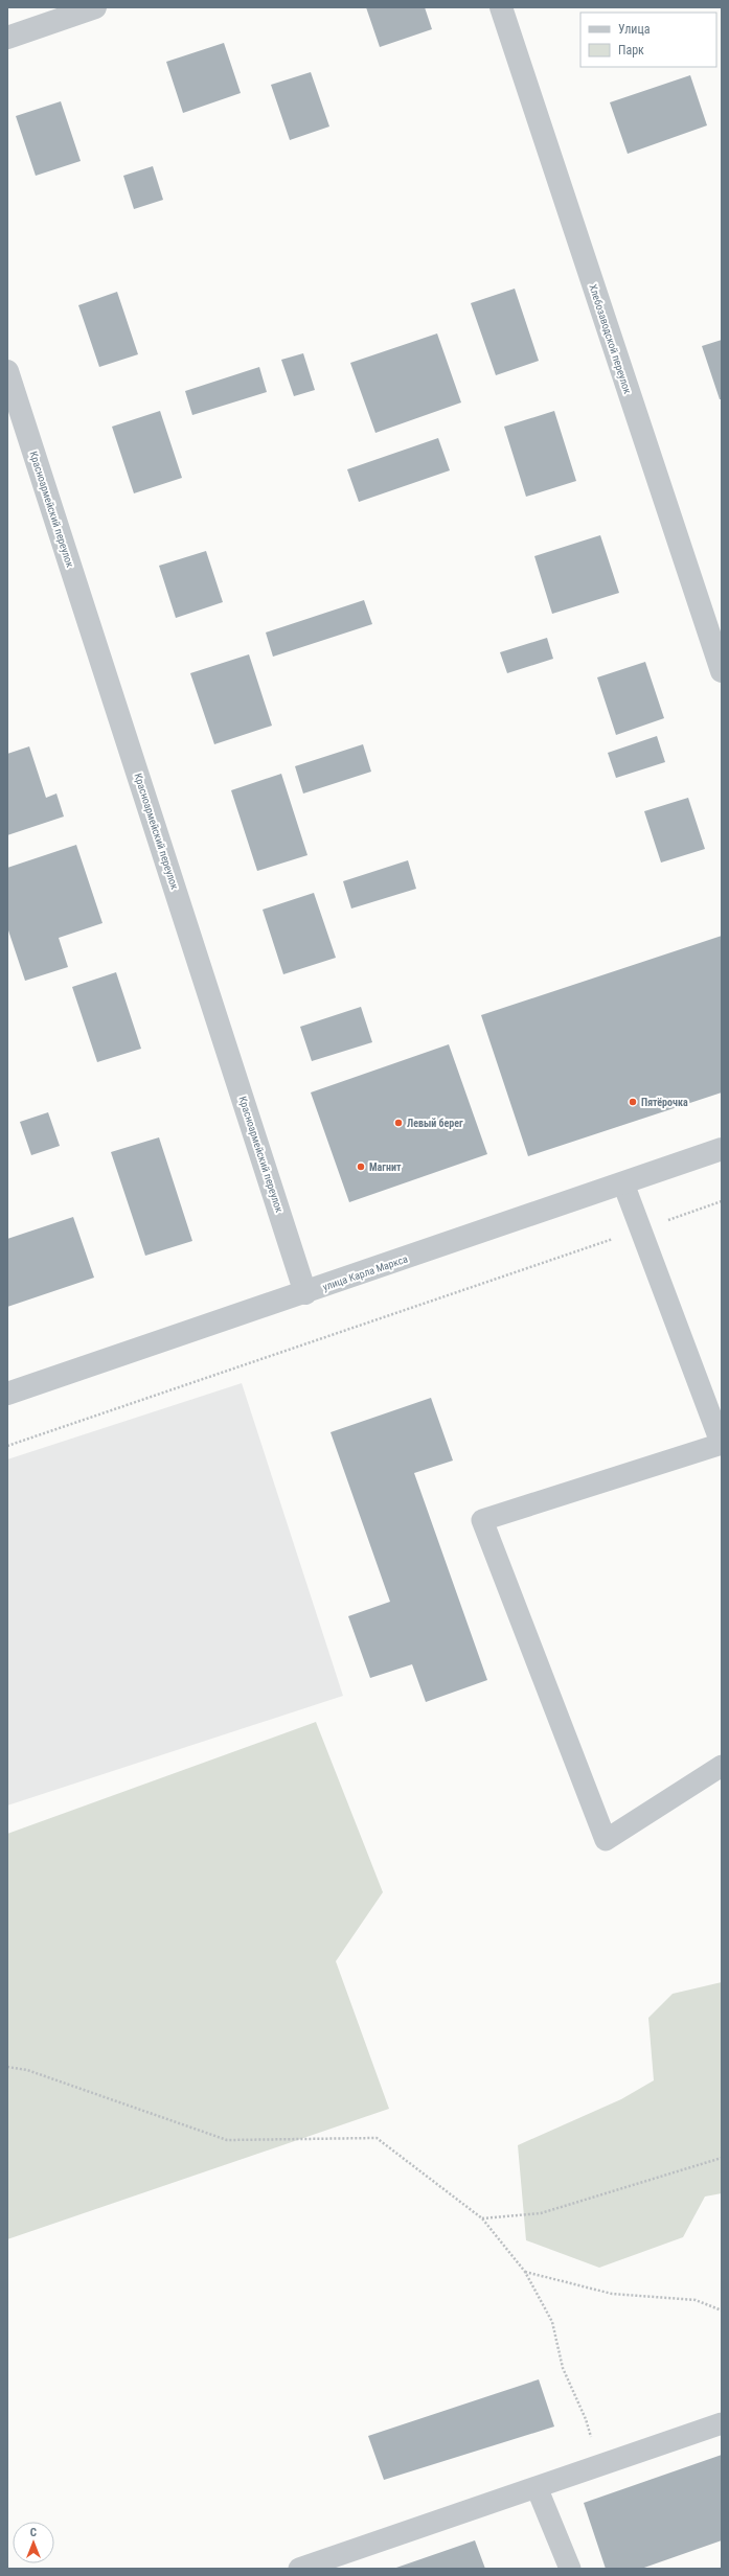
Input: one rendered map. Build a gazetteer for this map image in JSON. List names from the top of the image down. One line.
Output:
{"streets":{"street":["Хлебозаводской переулок","Красноармейский переулок","улица Карла Маркса"]},"crossings":[["Красноармейский переулок","улица Карла Маркса"]],"places":["Пятёрочка","Левый берег","Магнит"],"legend":["Улица","Парк"],"north":"top"}
